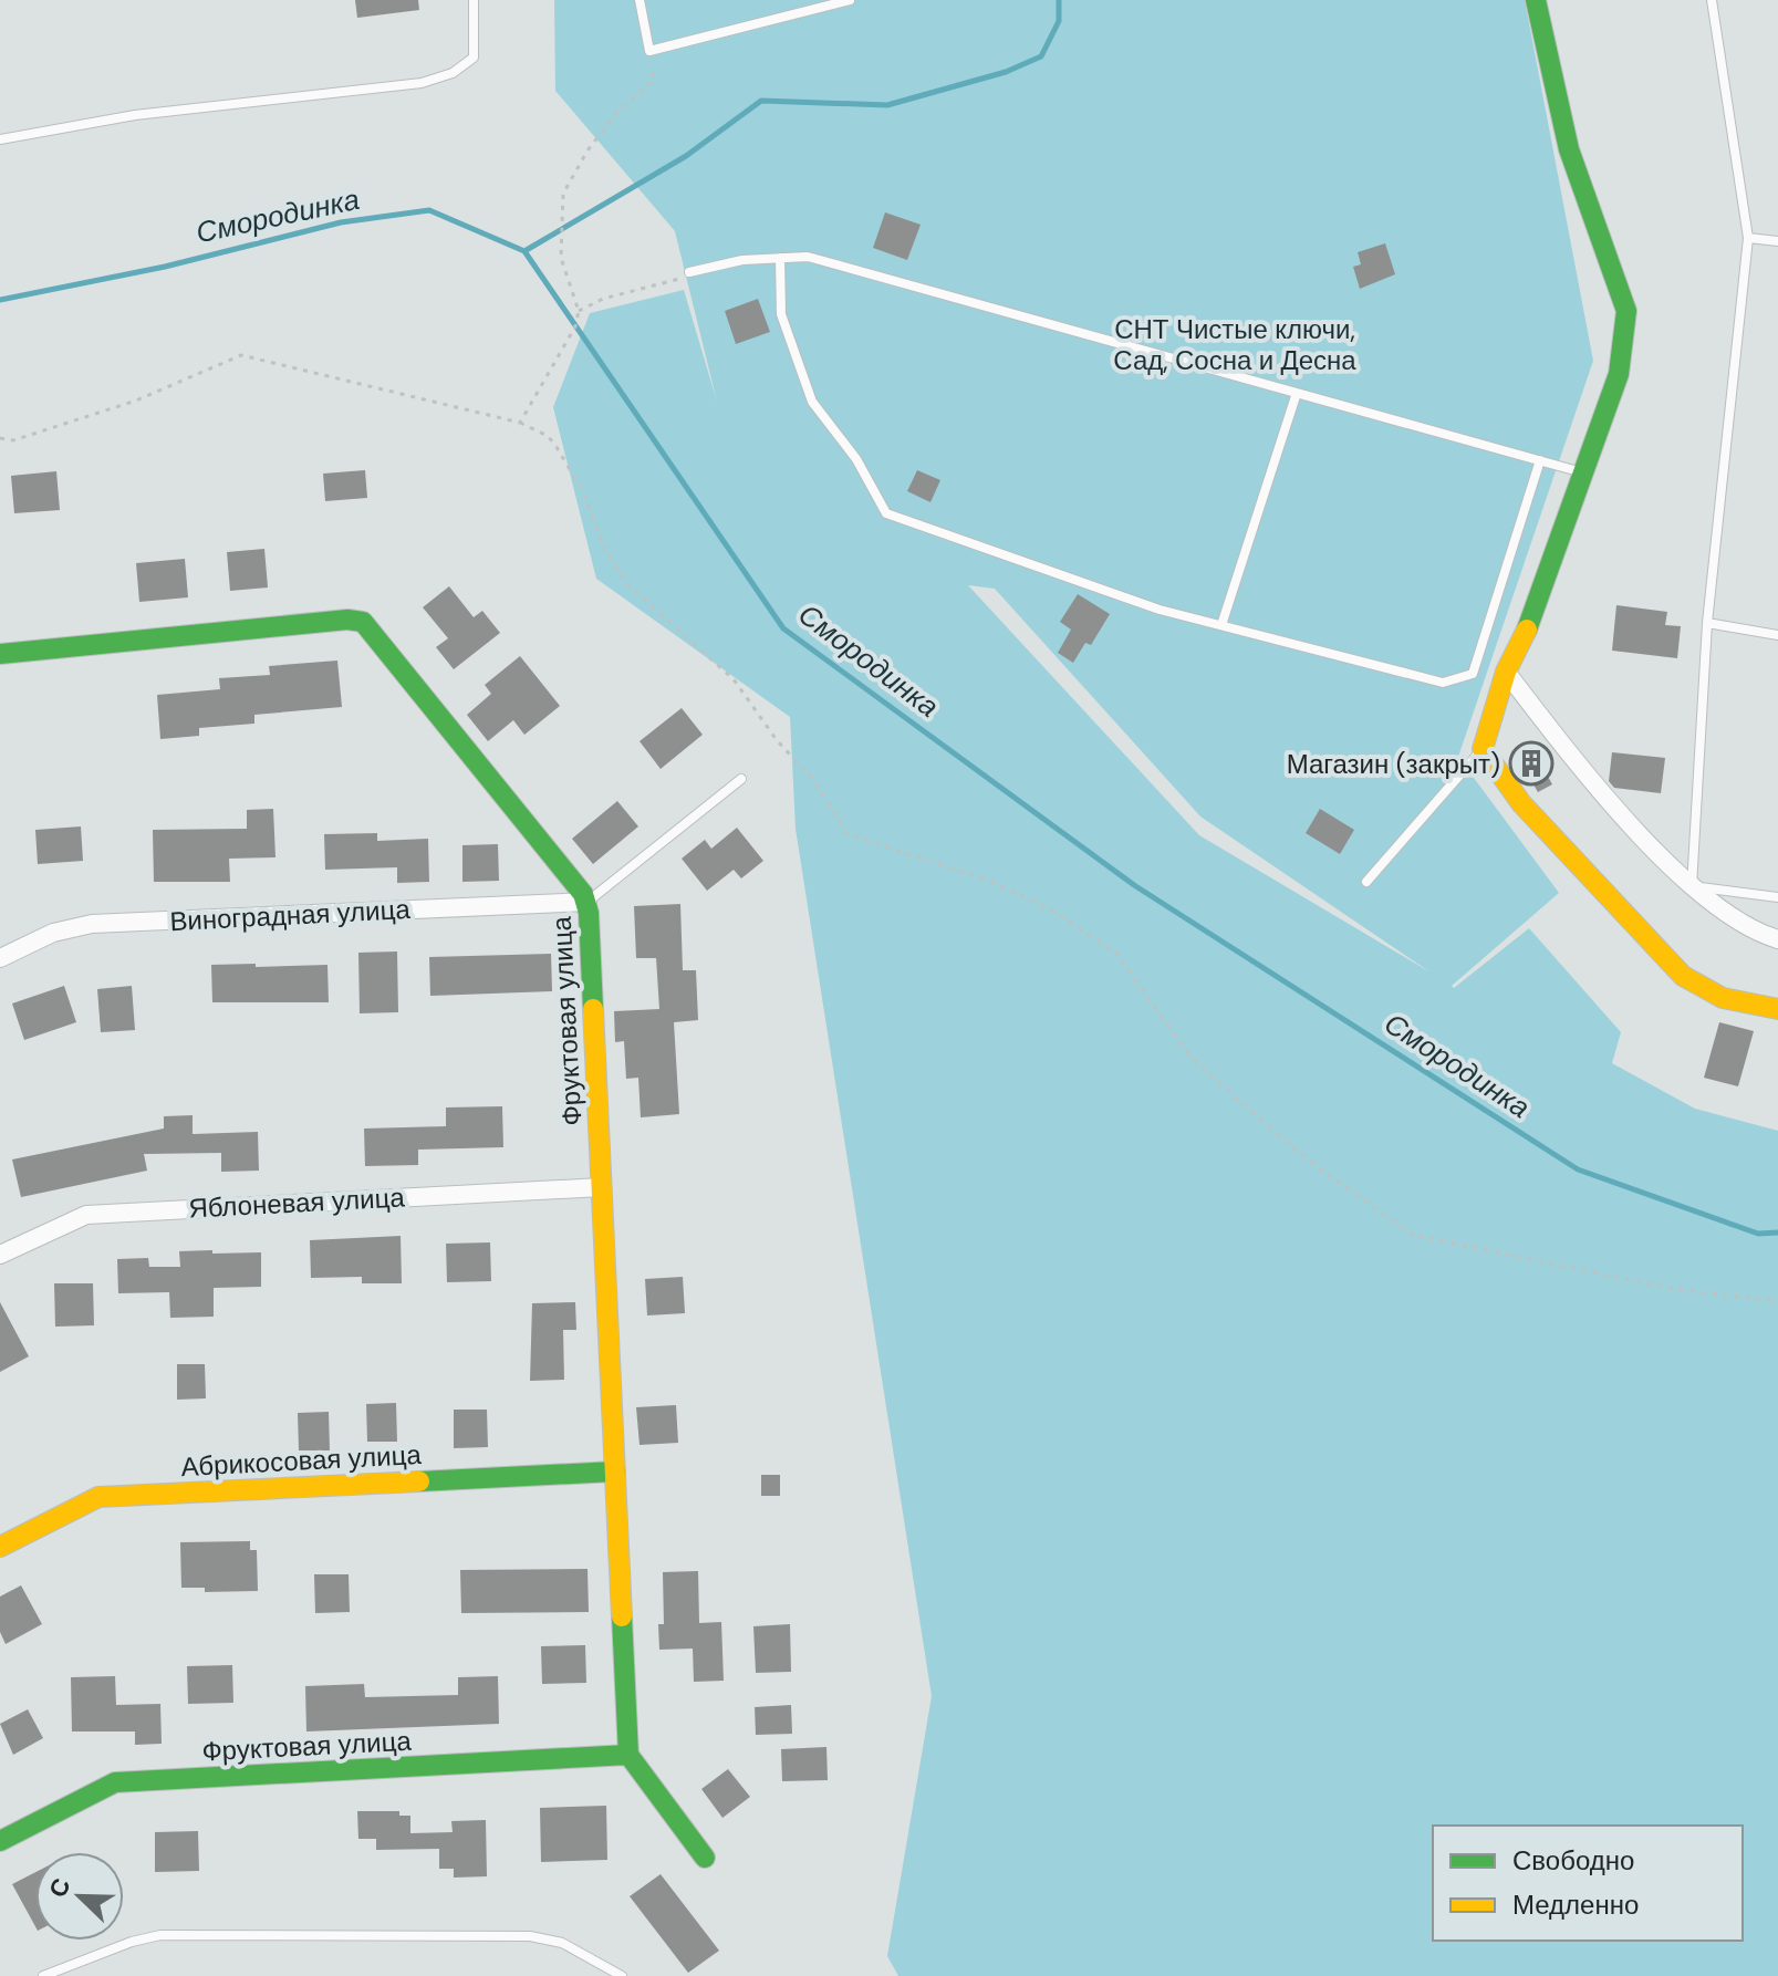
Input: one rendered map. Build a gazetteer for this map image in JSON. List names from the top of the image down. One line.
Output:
{"streets":{"street":["Виноградная улица","Фруктовая улица","Яблоневая улица","Абрикосовая улица"]},"crossings":[["Виноградная улица","Фруктовая улица"],["Фруктовая улица","Яблоневая улица"],["Фруктовая улица","Абрикосовая улица"]],"water":["Смородинка"],"parks":["СНТ Чистые ключи, Сад, Сосна и Десна"],"places":{"building":["Магазин (закрыт)"]},"legend":["Свободно","Медленно"],"north":"top left"}
